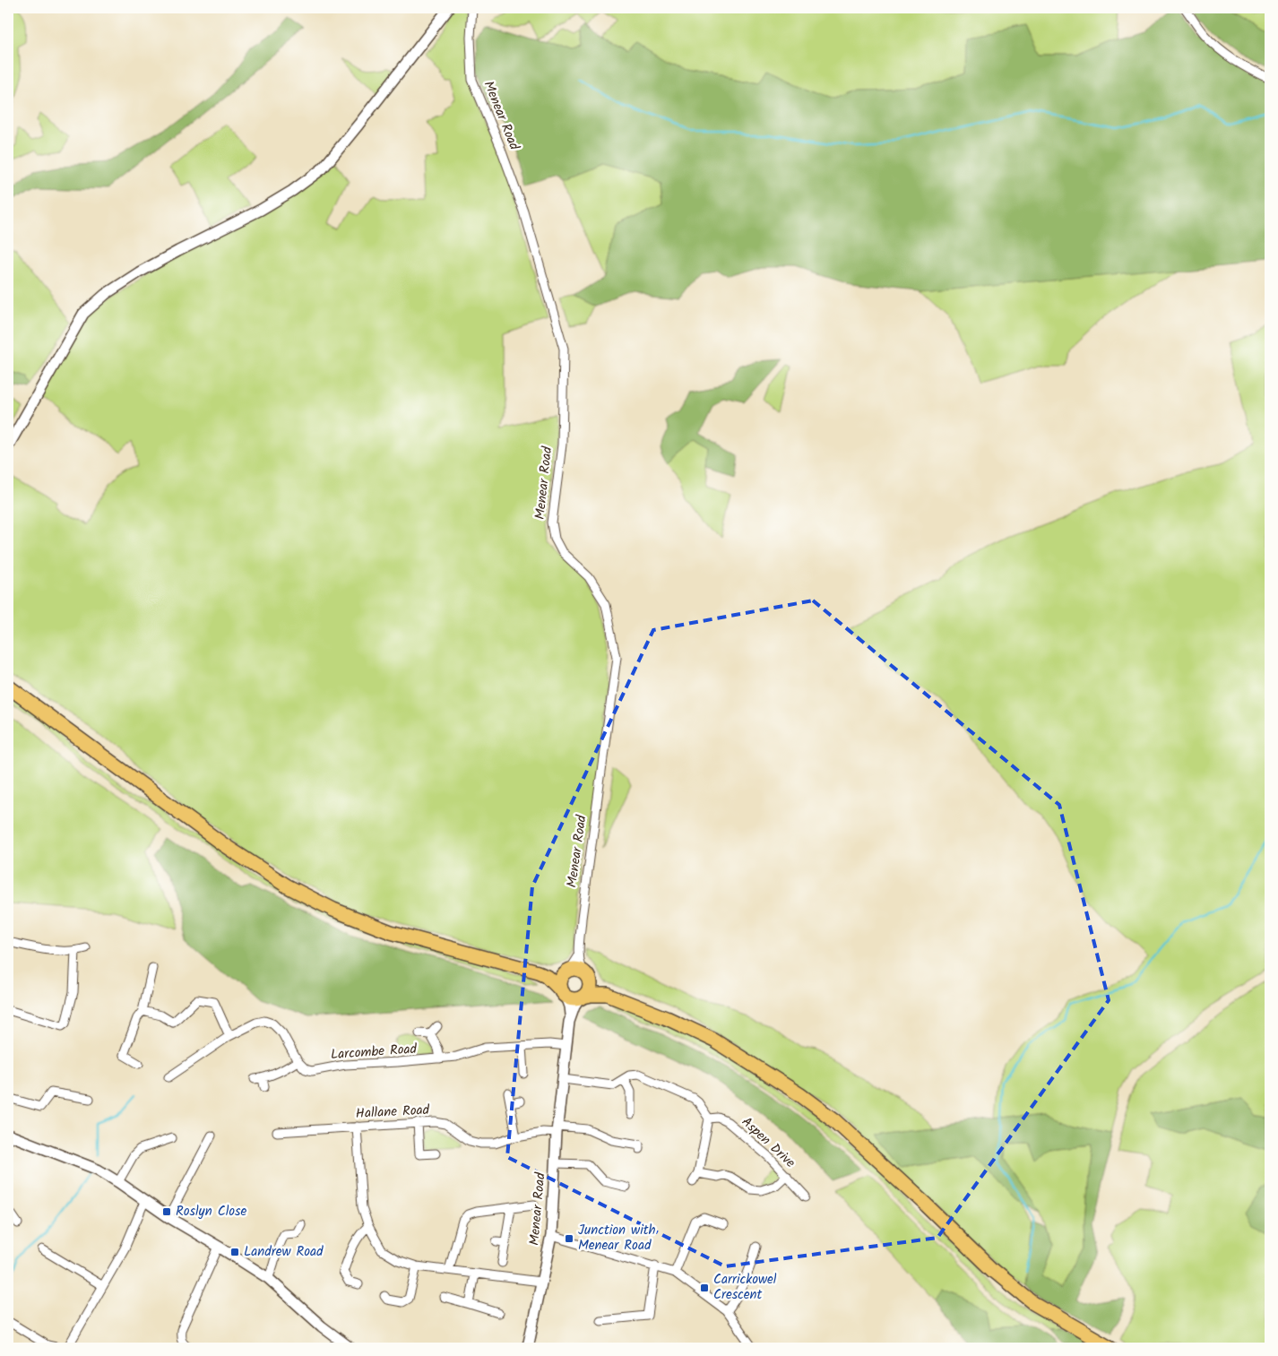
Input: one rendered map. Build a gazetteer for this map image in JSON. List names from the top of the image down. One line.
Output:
{"streets":{"street":["Menear Road","Larcombe Road","Hallane Road","Aspen Drive"]},"crossings":[["Menear Road","Larcombe Road"],["Menear Road","Hallane Road"]],"places":{"transit":["Roslyn Close","Junction with Menear Road","Landrew Road","Carrickowel Crescent"]}}
